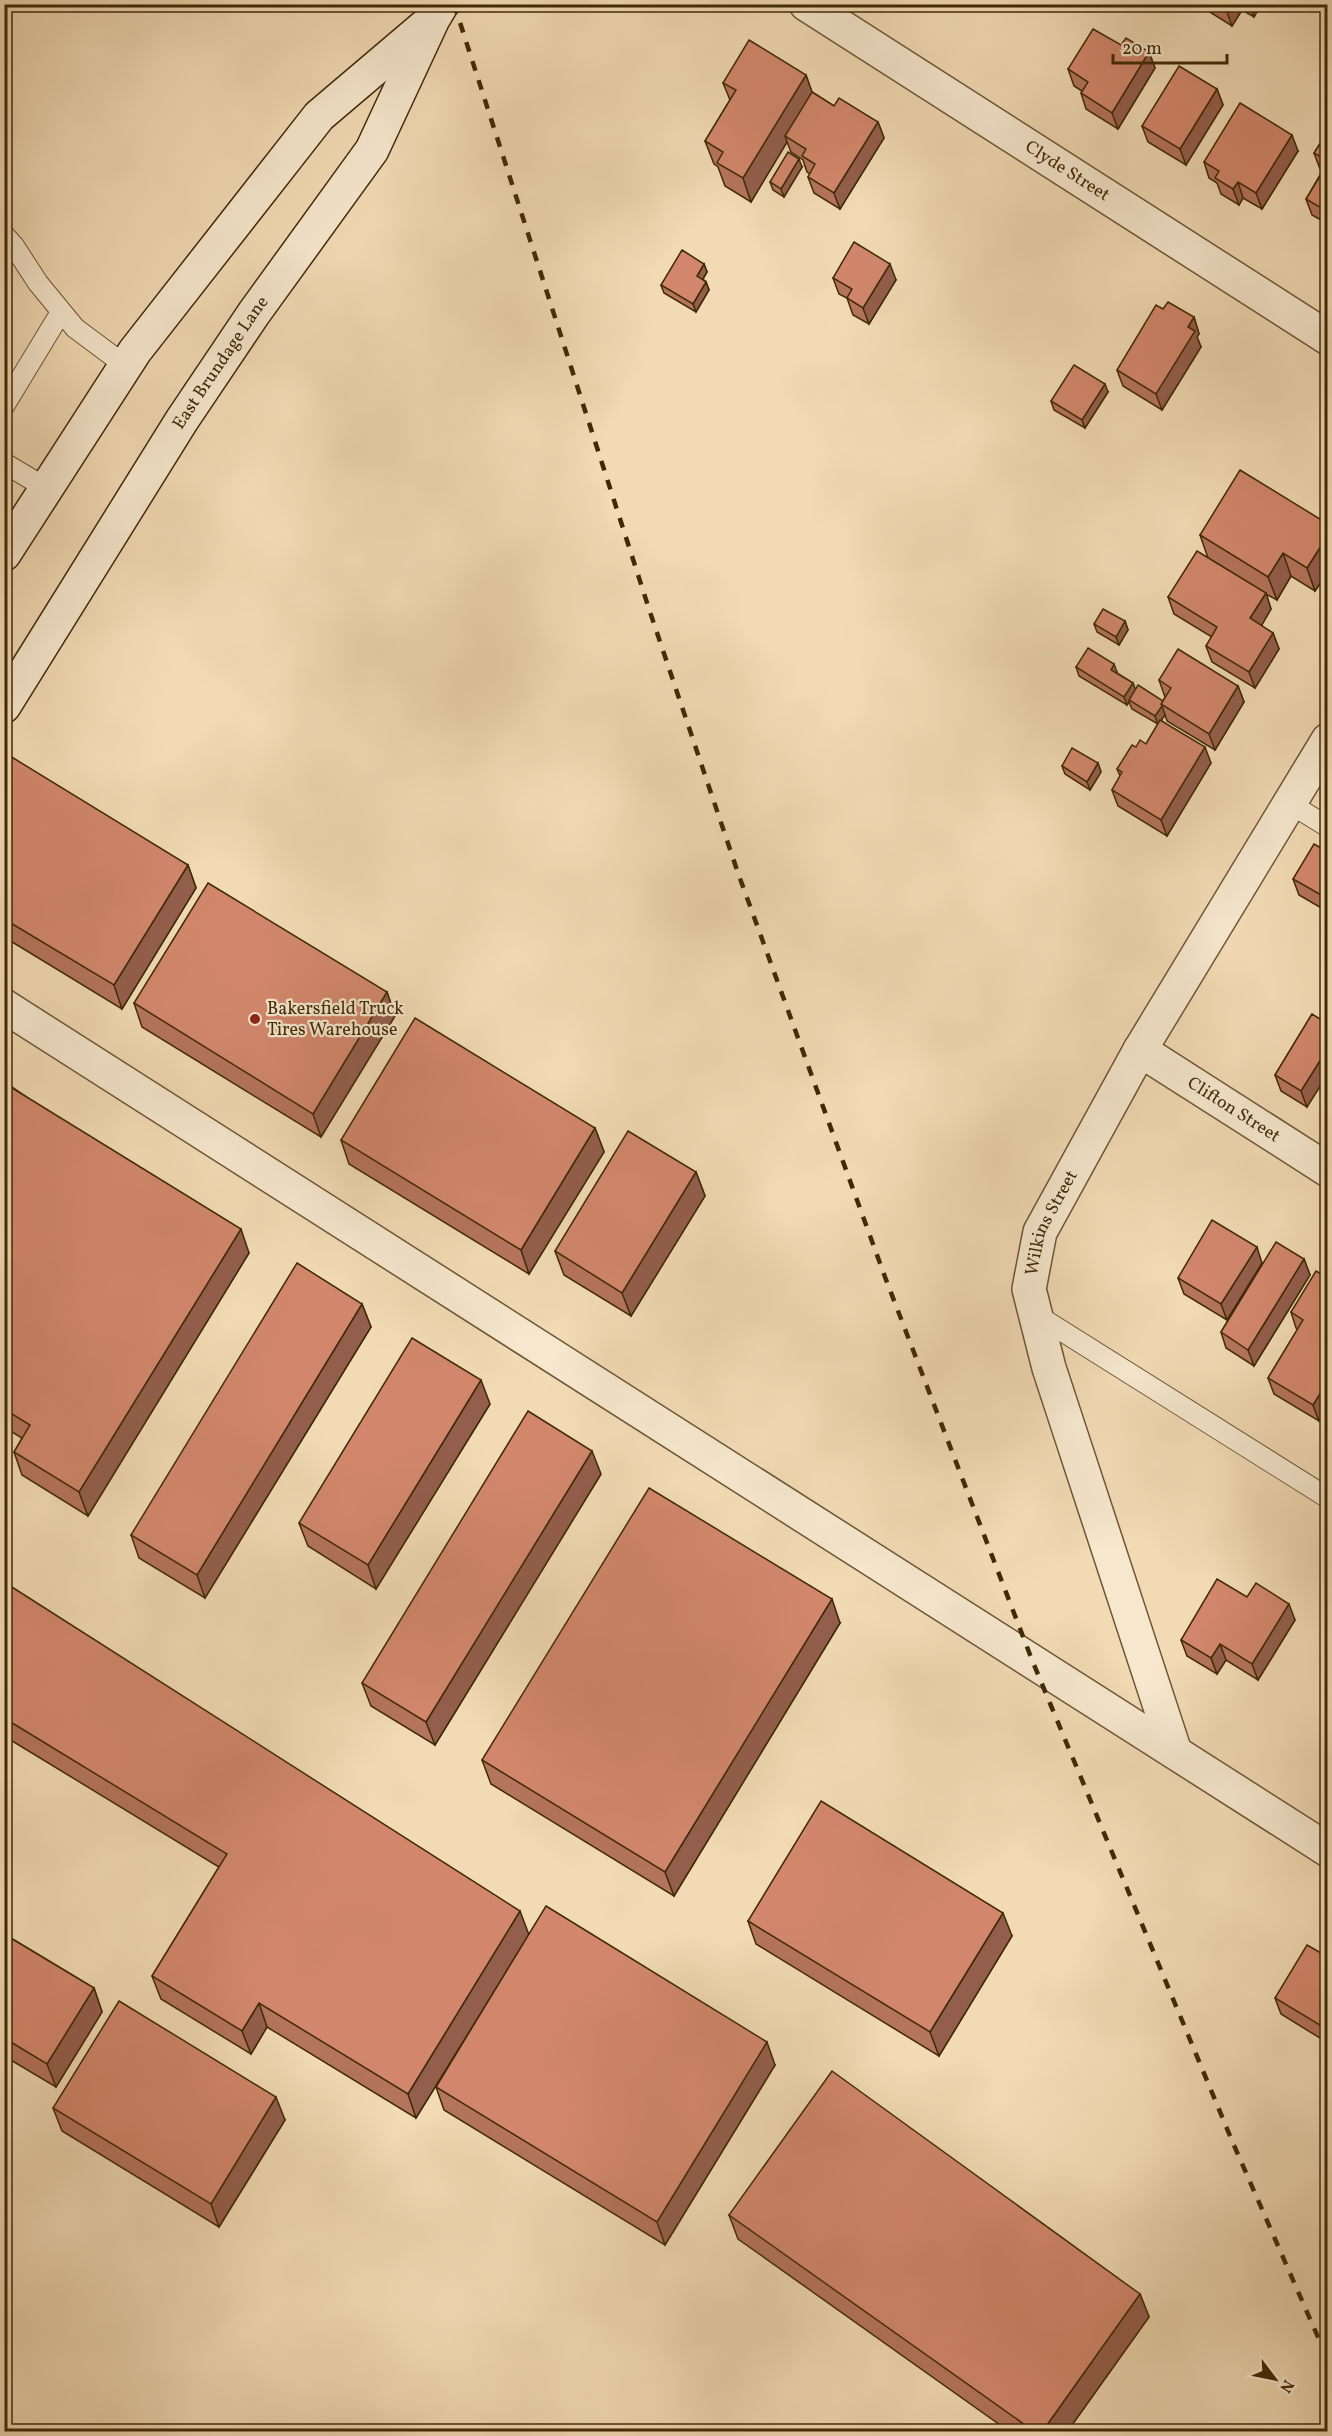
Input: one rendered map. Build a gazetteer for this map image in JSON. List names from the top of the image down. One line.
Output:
{"streets":{"street":["Clyde Street","East Brundage Lane","Clifton Street","Wilkins Street"]},"crossings":[["Clifton Street","Wilkins Street"]],"places":["Bakersfield Truck Tires Warehouse"],"scale_bar":"20 m","north":"bottom right"}
